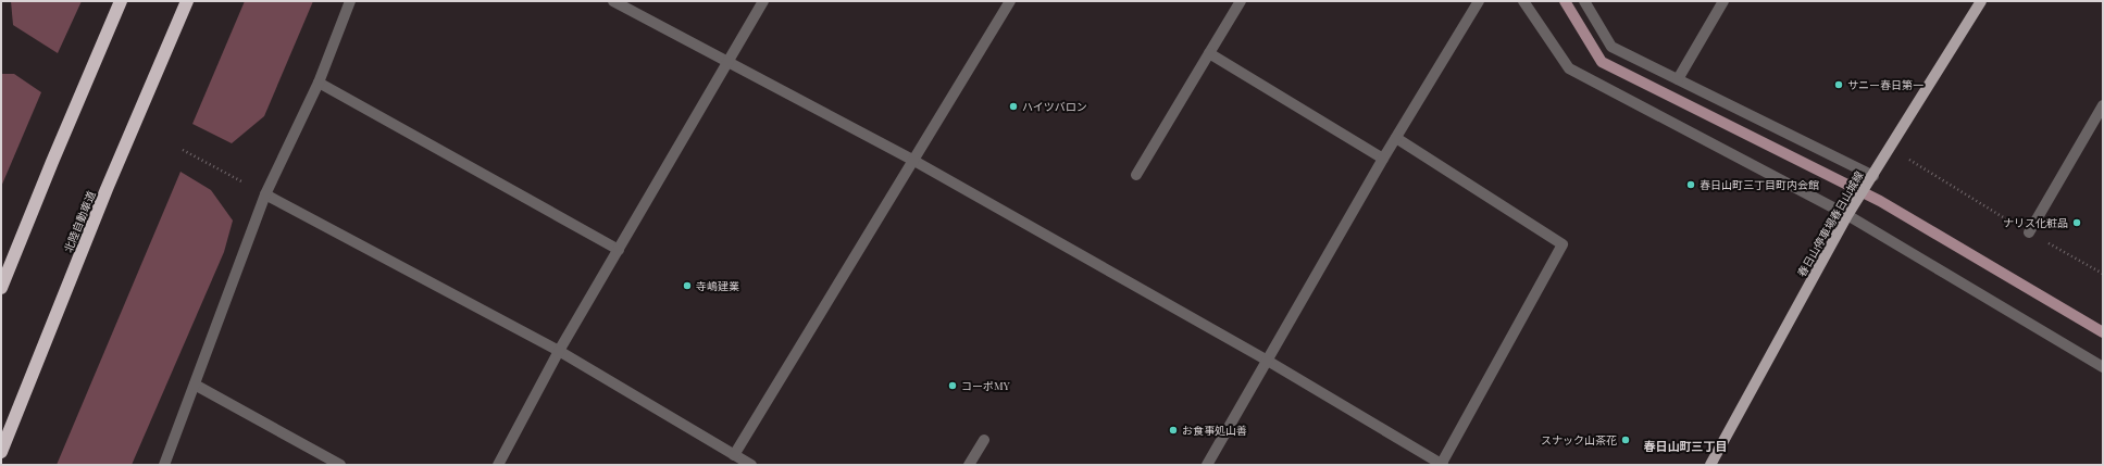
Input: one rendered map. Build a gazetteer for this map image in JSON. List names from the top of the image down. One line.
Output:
{"streets":{"highway":["北陸自動車道"],"main road":["春日山停車場春日山城線"]},"districts":["春日山町三丁目"],"places":["サニー春日第一","ハイツバロン","春日山町三丁目町内会館","ナリス化粧品","寺嶋建業","コーポMY","お食事処山善","スナック山茶花"]}
